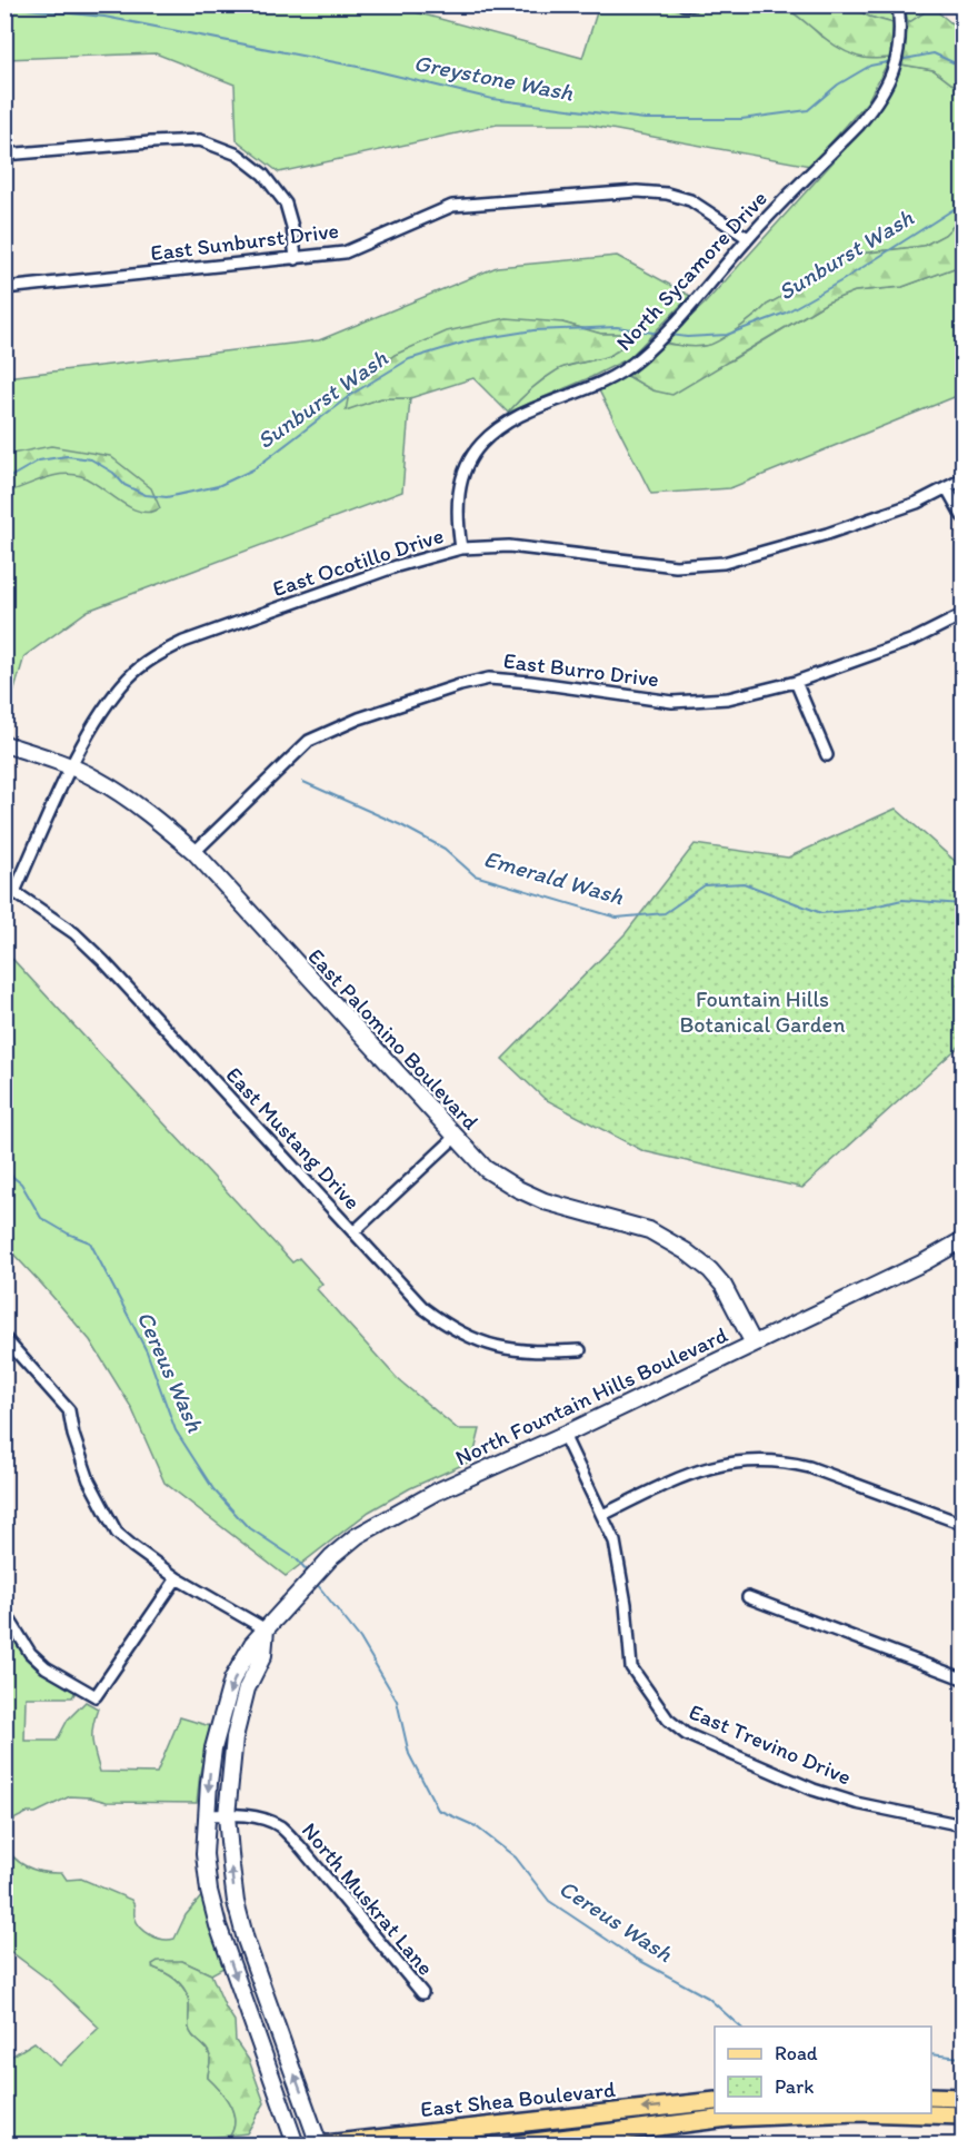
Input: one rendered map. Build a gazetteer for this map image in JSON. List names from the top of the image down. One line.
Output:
{"streets":{"main road":["East Palomino Boulevard","North Fountain Hills Boulevard","East Shea Boulevard"],"street":["East Sunburst Drive","North Sycamore Drive","East Ocotillo Drive","East Burro Drive","East Mustang Drive","East Trevino Drive","North Muskrat Lane"]},"crossings":[["East Sunburst Drive","North Sycamore Drive"],["North Sycamore Drive","East Ocotillo Drive"],["East Ocotillo Drive","East Palomino Boulevard"],["East Ocotillo Drive","East Mustang Drive"],["East Burro Drive","East Palomino Boulevard"],["East Palomino Boulevard","North Fountain Hills Boulevard"],["North Fountain Hills Boulevard","East Trevino Drive"],["North Fountain Hills Boulevard","North Muskrat Lane"]],"water":["Greystone Wash","Sunburst Wash","Emerald Wash","Cereus Wash"],"parks":["Fountain Hills Botanical Garden"],"legend":["Road","Park"]}
